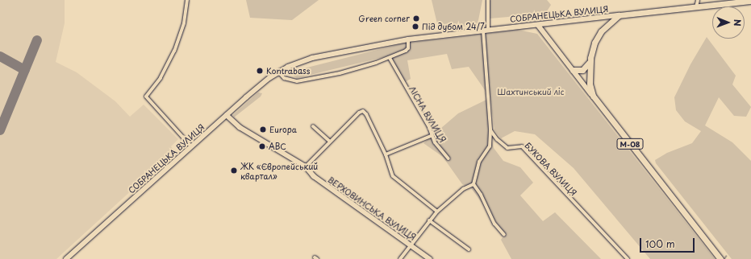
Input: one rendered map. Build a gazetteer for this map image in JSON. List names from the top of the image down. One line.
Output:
{"streets":{"highway":["СОБРАНЕЦЬКА ВУЛИЦЯ","М-08"],"main road":["ВЕРХОВИНСЬКА ВУЛИЦЯ"],"street":["ЛІСНА ВУЛИЦЯ","БУКОВА ВУЛИЦЯ"]},"crossings":[["СОБРАНЕЦЬКА ВУЛИЦЯ","М-08"],["СОБРАНЕЦЬКА ВУЛИЦЯ","ВЕРХОВИНСЬКА ВУЛИЦЯ"]],"parks":["Шахтинський ліс"],"places":["Green corner","Під дубом 24/7","Kontrabass","Europa","ABC","ЖК «Європейський квартал»"],"scale_bar":"100 m","north":"right"}
